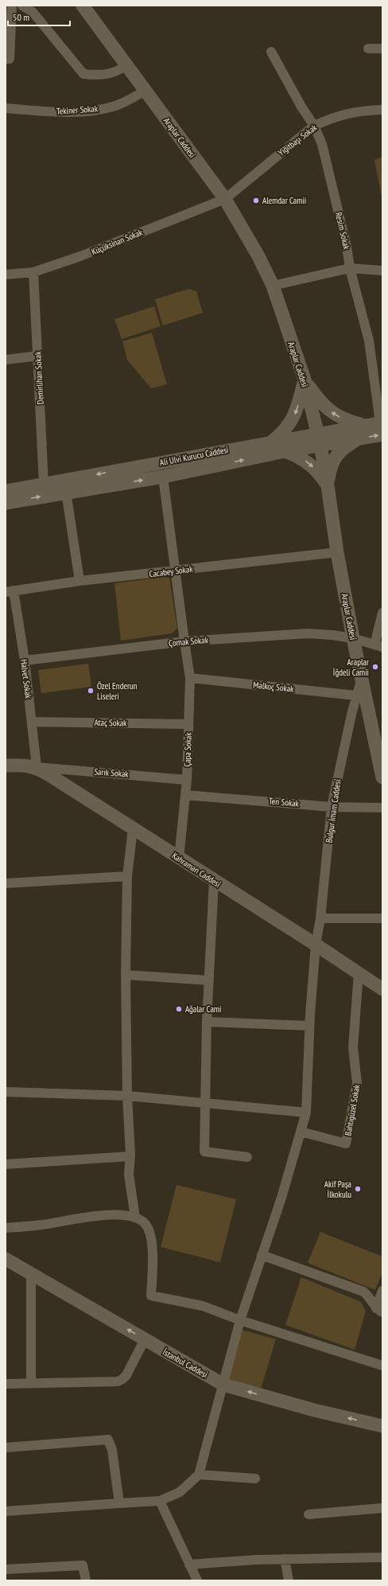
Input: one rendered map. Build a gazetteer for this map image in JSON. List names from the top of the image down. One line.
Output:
{"streets":{"street":["Tekiner Sokak","Araplar Caddesi","Yiğitbaşı Sokak","Resim Sokak","Küçüksinan Sokak","Demirlihan Sokak","Ali Ulvi Kurucu Caddesi","Cacabey Sokak","Çomak Sokak","Halvet Sokak","Malkoç Sokak","Ataç Sokak","Çapa Sokak","Sarık Sokak","Ten Sokak","Bulgur İmam Caddesi","Kahraman Caddesi","Bahtıgüzel Sokak","İstanbul Caddesi"]},"crossings":[["Tekiner Sokak","Araplar Caddesi"],["Araplar Caddesi","Yiğitbaşı Sokak"],["Araplar Caddesi","Küçüksinan Sokak"],["Araplar Caddesi","Ali Ulvi Kurucu Caddesi"],["Araplar Caddesi","Cacabey Sokak"],["Araplar Caddesi","Çomak Sokak"],["Araplar Caddesi","Bulgur İmam Caddesi"],["Yiğitbaşı Sokak","Resim Sokak"],["Yiğitbaşı Sokak","Küçüksinan Sokak"],["Resim Sokak","Ali Ulvi Kurucu Caddesi"],["Küçüksinan Sokak","Demirlihan Sokak"],["Demirlihan Sokak","Ali Ulvi Kurucu Caddesi"],["Ali Ulvi Kurucu Caddesi","Çapa Sokak"],["Cacabey Sokak","Halvet Sokak"],["Cacabey Sokak","Çapa Sokak"],["Çomak Sokak","Halvet Sokak"],["Çomak Sokak","Çapa Sokak"],["Halvet Sokak","Ataç Sokak"],["Halvet Sokak","Sarık Sokak"],["Halvet Sokak","Kahraman Caddesi"],["Malkoç Sokak","Çapa Sokak"],["Malkoç Sokak","Bulgur İmam Caddesi"],["Ataç Sokak","Çapa Sokak"],["Çapa Sokak","Sarık Sokak"],["Çapa Sokak","Ten Sokak"],["Çapa Sokak","Kahraman Caddesi"],["Sarık Sokak","Kahraman Caddesi"],["Ten Sokak","Bulgur İmam Caddesi"],["Bulgur İmam Caddesi","Kahraman Caddesi"],["Bulgur İmam Caddesi","Bahtıgüzel Sokak"],["Bulgur İmam Caddesi","İstanbul Caddesi"],["Kahraman Caddesi","Bahtıgüzel Sokak"]],"places":["Alemdar Camii","Araplar İğdeli Camii","Özel Enderun Liseleri","Ağalar Cami","Akif Paşa İlkokulu"],"scale_bar":"50 m"}
